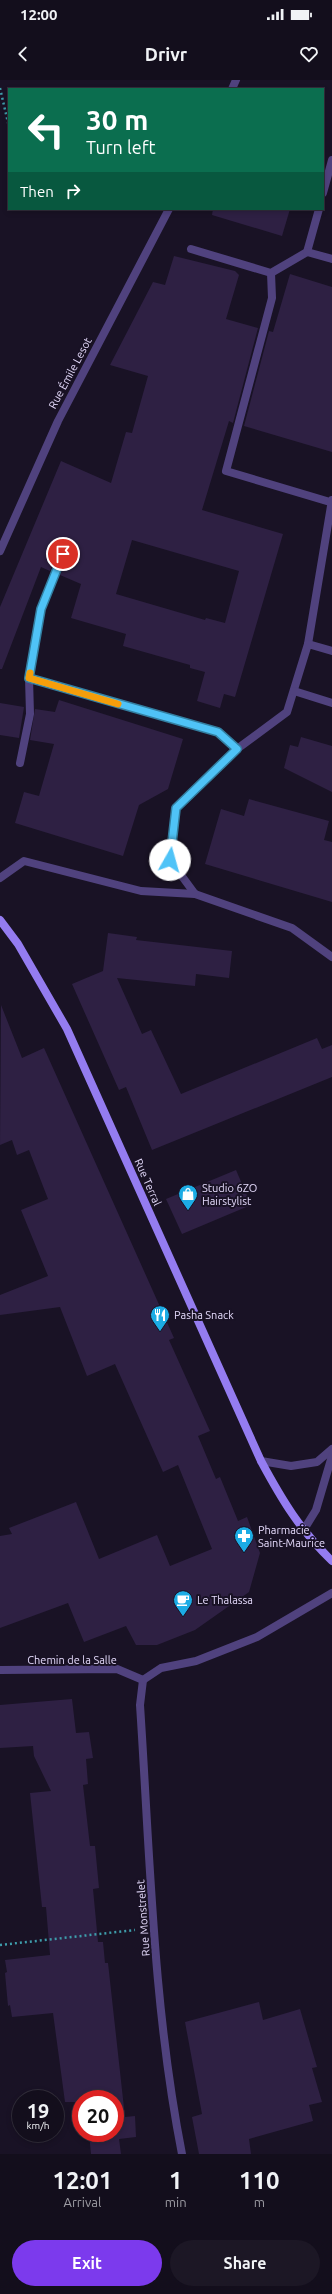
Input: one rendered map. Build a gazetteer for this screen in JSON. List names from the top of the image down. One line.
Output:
{"streets":{"street":["Rue Émile Lesot","Rue Terral","Chemin de la Salle","Rue Monstrelet"]},"crossings":[["Chemin de la Salle","Rue Monstrelet"]],"places":{"shop":["Studio 6ZO Hairstylist"],"restaurant":["Pasha Snack"],"pharmacy":["Pharmacie Saint-Maurice"],"cafe":["Le Thalassa"]},"page":{"status":"12:00","header":"Drivr","turn":["30 m","Turn left"],"then":"Then","speed":"19 km/h","limit":"20","eta":["12:01","Arrival","1","min","110","m"],"buttons":["Exit","Share"]}}
